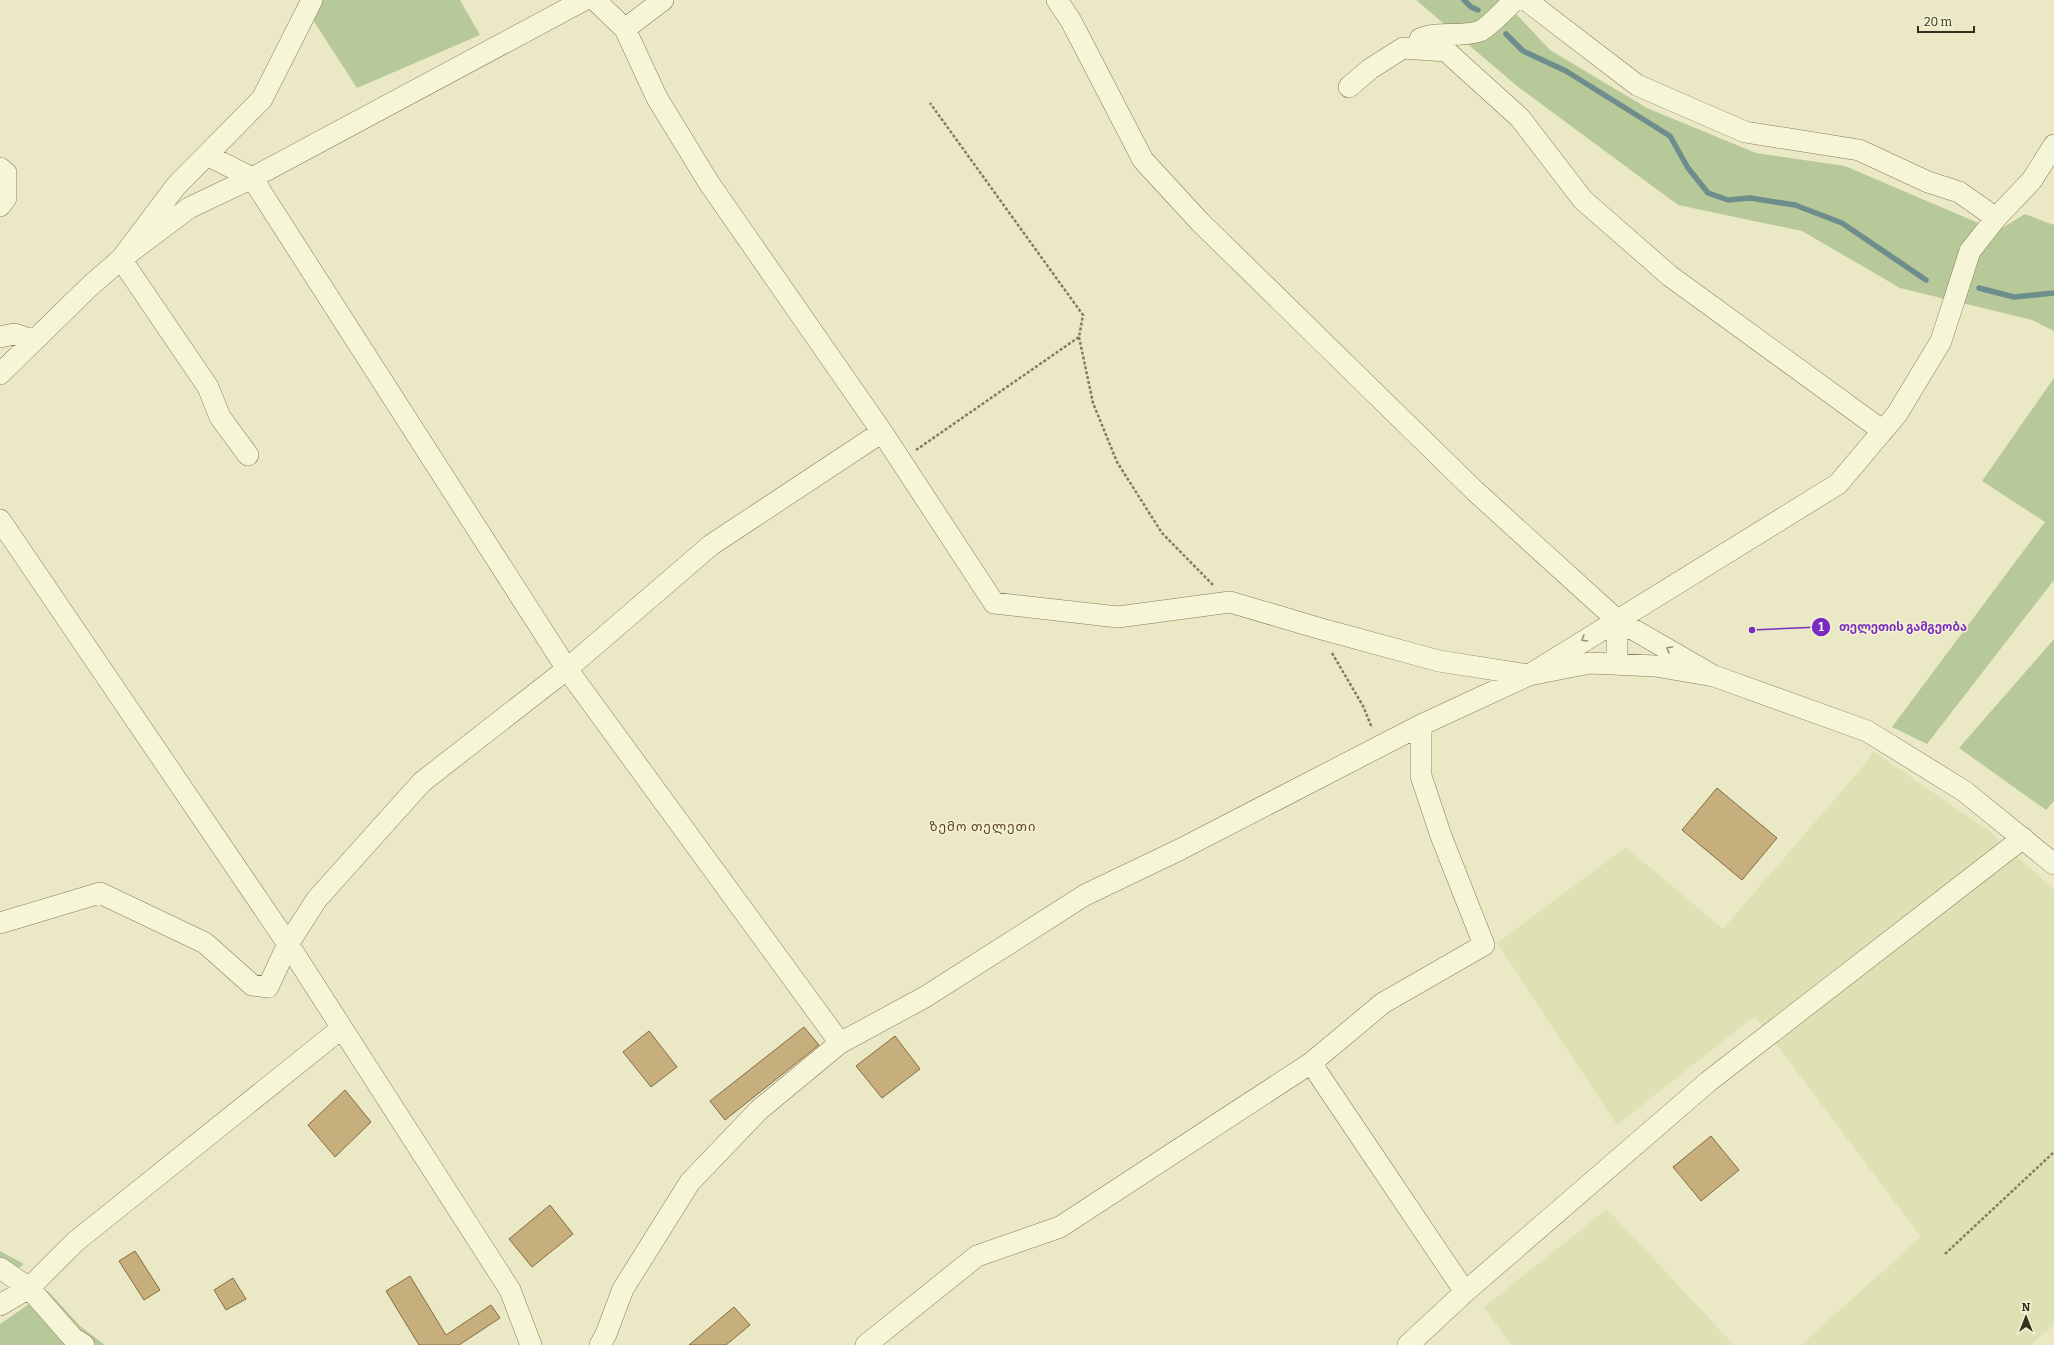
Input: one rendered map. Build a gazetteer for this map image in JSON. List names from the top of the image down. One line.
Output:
{"districts":["ზემო თელეთი"],"places":["თელეთის გამგეობა"],"scale_bar":"20 m","north":"top"}
